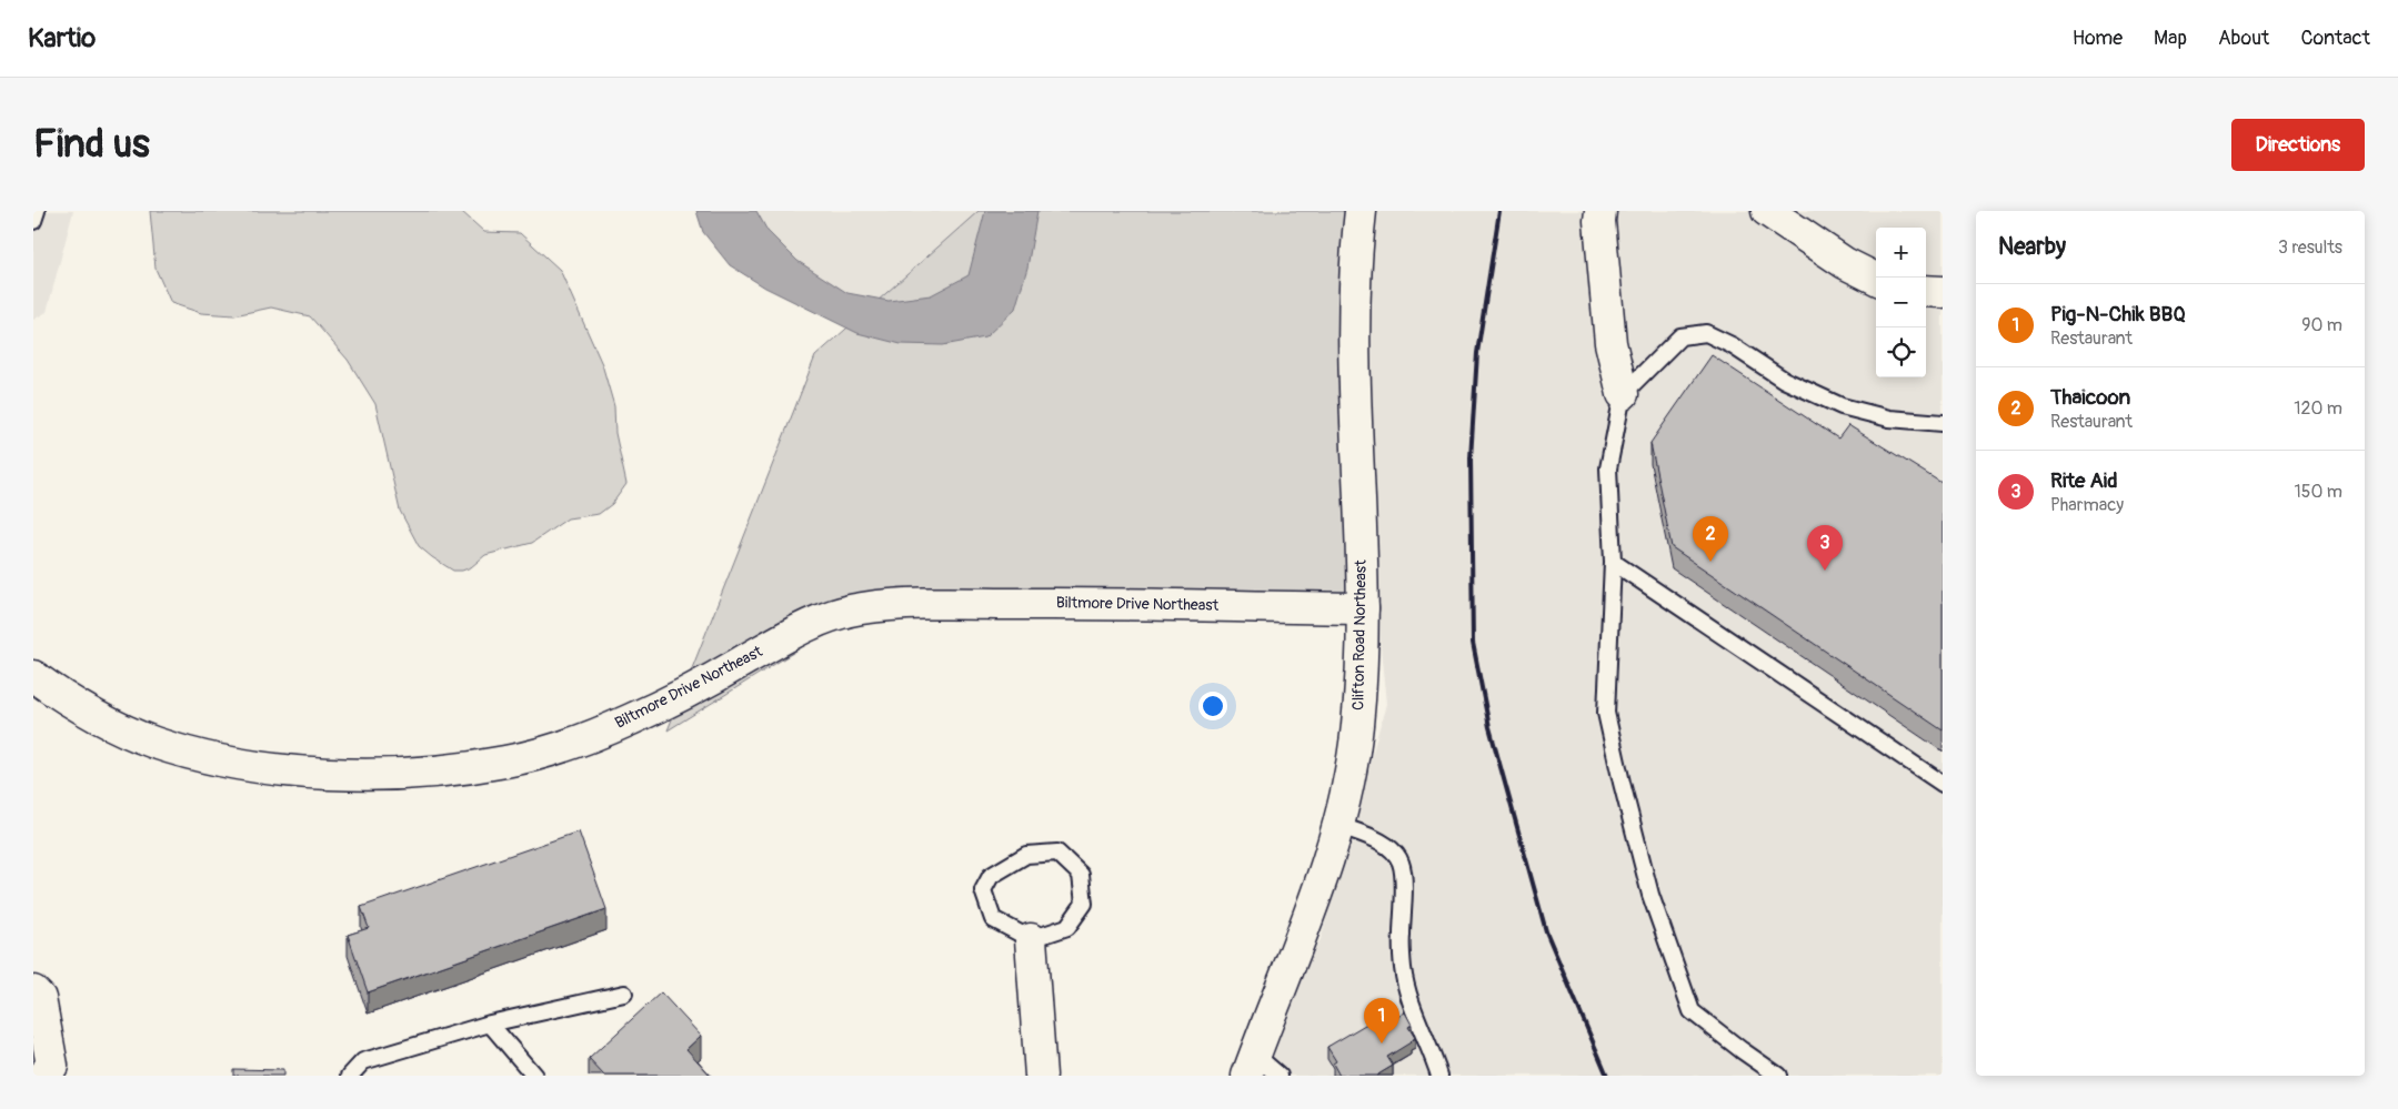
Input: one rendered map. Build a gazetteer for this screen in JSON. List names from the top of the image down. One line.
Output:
{"streets":{"street":["Biltmore Drive Northeast","Clifton Road Northeast"]},"crossings":[["Biltmore Drive Northeast","Clifton Road Northeast"]],"page":{"header":"Kartio","nav":["Home","Map","About","Contact"],"buttons":"Directions","title":"Find us","heading":["Nearby","3 results"],"map_buttons":["+","−"],"list":[{"mark":"1","name":"Pig-N-Chik BBQ","note":"Restaurant","value":"90 m"},{"mark":"2","name":"Thaicoon","note":"Restaurant","value":"120 m"},{"mark":"3","name":"Rite Aid","note":"Pharmacy","value":"150 m"}],"pins":["2","3","1"]}}
